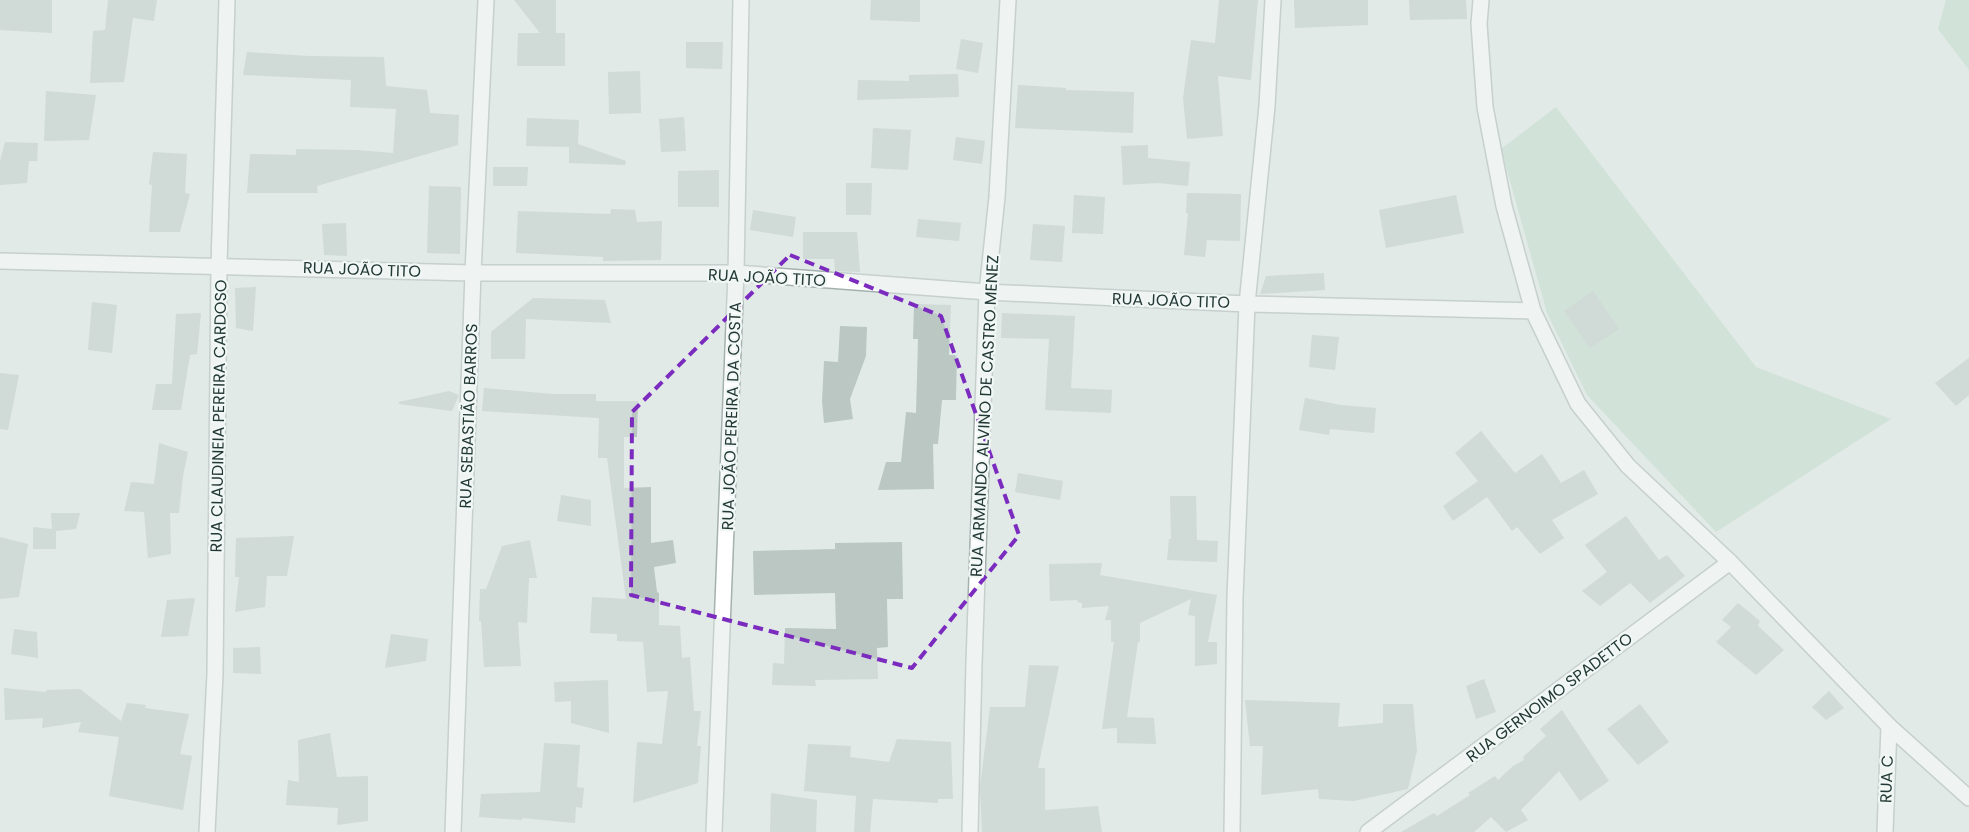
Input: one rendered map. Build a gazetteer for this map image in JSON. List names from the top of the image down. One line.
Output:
{"streets":{"street":["RUA JOÃO TITO","RUA CLAUDINEIA PEREIRA CARDOSO","RUA SEBASTIÃO BARROS","RUA JOÃO PEREIRA DA COSTA","RUA ARMANDO ALVINO DE CASTRO MENEZ","RUA GERNOIMO SPADETTO","RUA C"]},"crossings":[["RUA JOÃO TITO","RUA CLAUDINEIA PEREIRA CARDOSO"],["RUA JOÃO TITO","RUA SEBASTIÃO BARROS"],["RUA JOÃO TITO","RUA JOÃO PEREIRA DA COSTA"],["RUA JOÃO TITO","RUA ARMANDO ALVINO DE CASTRO MENEZ"]]}
